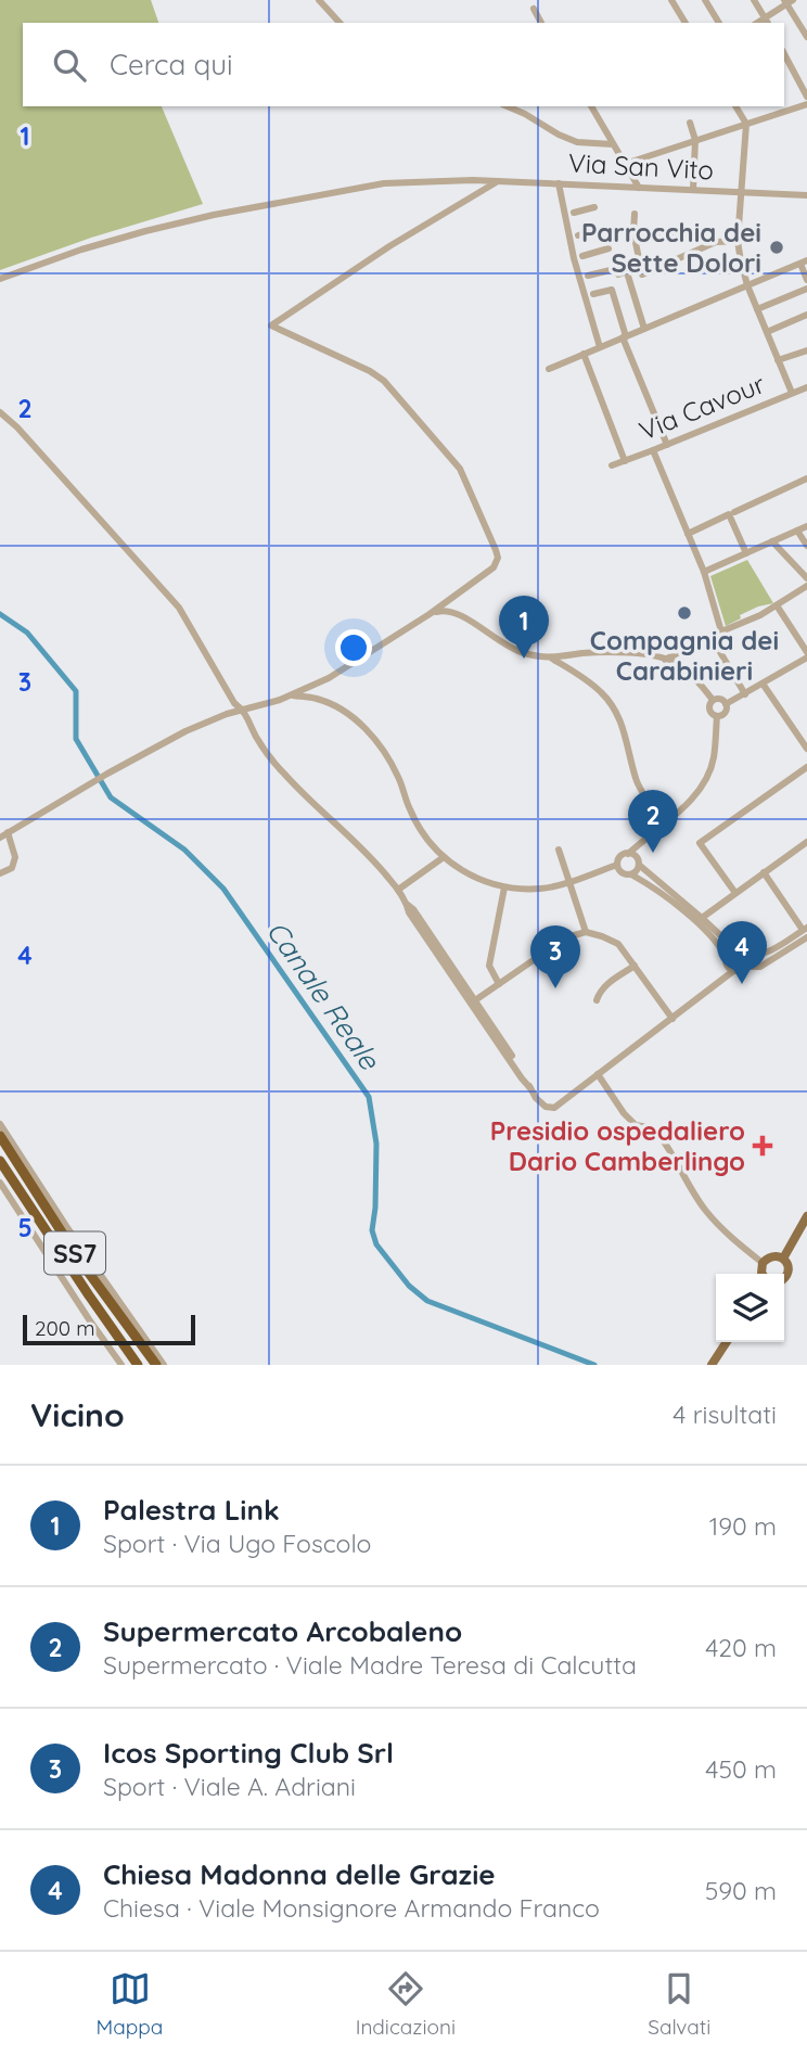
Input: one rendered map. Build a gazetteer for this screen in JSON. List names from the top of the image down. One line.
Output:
{"streets":{"highway":["SS7"],"street":["Via San Vito","Via Cavour"]},"water":["Canale Reale"],"places":{"other":["Parrocchia dei Sette Dolori","Compagnia dei Carabinieri"],"health":["Presidio ospedaliero Dario Camberlingo"]},"scale_bar":"200 m","page":{"search":"Cerca qui","pins":["1","2","4","3"],"scale":"200 m","heading":["Vicino","4 risultati"],"list":[{"mark":"1","name":"Palestra Link","note":"Sport · Via Ugo Foscolo","value":"190 m"},{"mark":"2","name":"Supermercato Arcobaleno","note":"Supermercato · Viale Madre Teresa di Calcutta","value":"420 m"},{"mark":"3","name":"Icos Sporting Club Srl","note":"Sport · Viale A. Adriani","value":"450 m"},{"mark":"4","name":"Chiesa Madonna delle Grazie","note":"Chiesa · Viale Monsignore Armando Franco","value":"590 m"}],"nav":["Mappa","Indicazioni","Salvati"]},"grid":{"rows":["1","2","3","4","5"]}}
